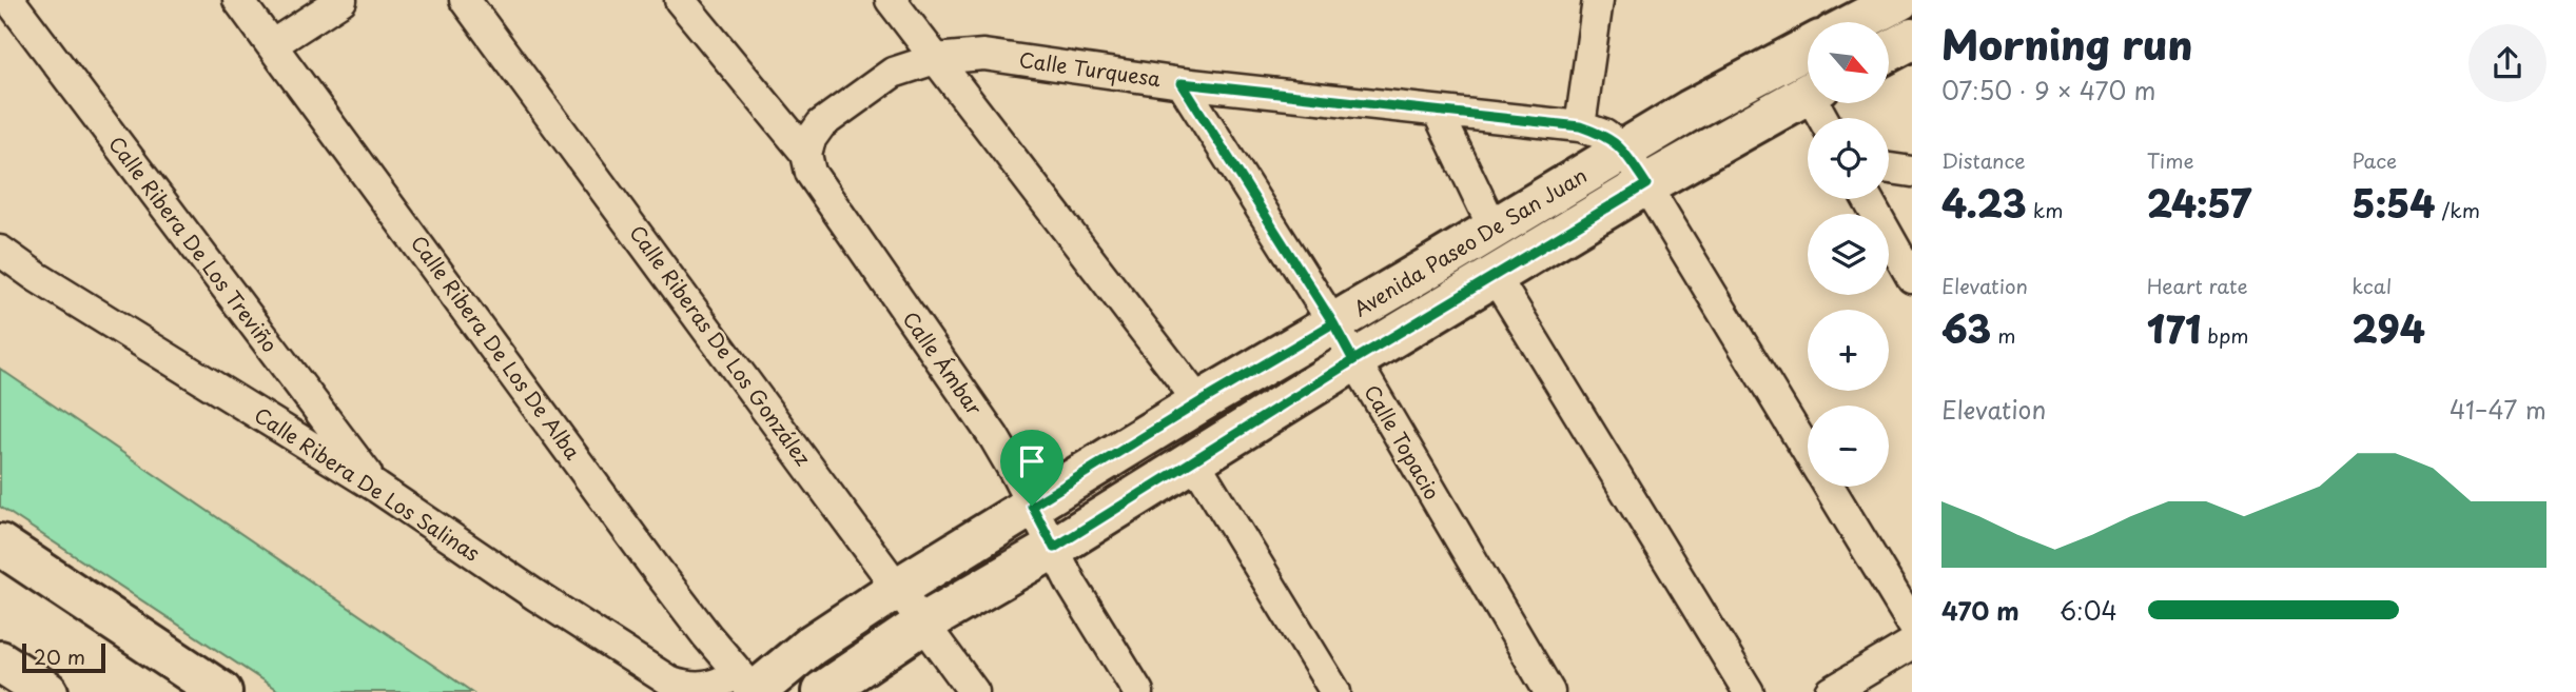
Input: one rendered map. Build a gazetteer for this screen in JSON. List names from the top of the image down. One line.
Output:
{"streets":{"main road":["Avenida Paseo De San Juan"],"street":["Calle Turquesa","Calle Ribera De Los Treviño","Calle Riberas De Los González","Calle Ribera De Los De Alba","Calle Ámbar","Calle Topacio","Calle Ribera De Los Salinas"]},"crossings":[["Calle Turquesa","Avenida Paseo De San Juan"],["Calle Turquesa","Calle Ámbar"],["Calle Turquesa","Calle Topacio"],["Avenida Paseo De San Juan","Calle Riberas De Los González"],["Avenida Paseo De San Juan","Calle Ribera De Los De Alba"],["Avenida Paseo De San Juan","Calle Ámbar"],["Avenida Paseo De San Juan","Calle Topacio"],["Avenida Paseo De San Juan","Calle Ribera De Los Salinas"],["Calle Ribera De Los Treviño","Calle Ribera De Los Salinas"],["Calle Ribera De Los De Alba","Calle Ribera De Los Salinas"]],"scale_bar":"20 m","north":"bottom right","page":{"heading":["Morning run","07:50 · 9 × 470 m"],"map_buttons":["+","−"],"stats":[["Distance","4.23 km"],["Time","24:57"],["Pace","5:54 /km"],["Elevation","63 m"],["Heart rate","171 bpm"],["kcal","294"]],"chart":["Elevation","41–47 m"],"list":[{"name":"470 m","note":"6:04"}],"scale":"20 m"}}
